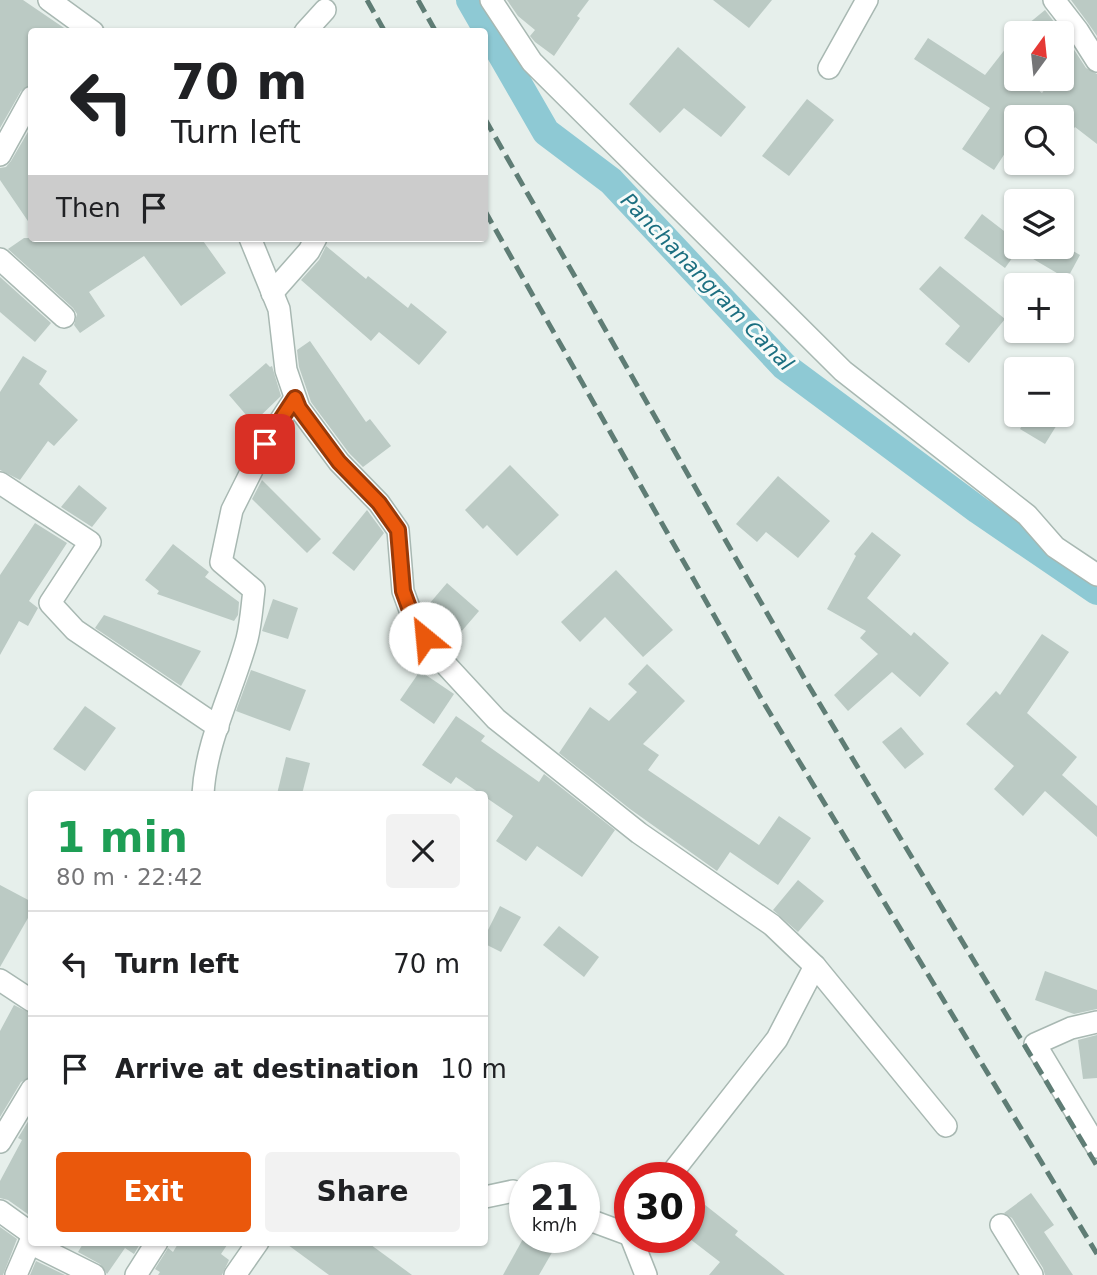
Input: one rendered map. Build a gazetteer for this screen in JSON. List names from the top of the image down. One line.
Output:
{"water":["Panchanangram Canal"],"north":"top","page":{"map_buttons":["+","−"],"turn":["70 m","Turn left"],"then":"Then","heading":["1 min","80 m · 22:42"],"list":[{"name":"Turn left","value":"70 m"},{"name":"Arrive at destination","value":"10 m"}],"buttons":["Exit","Share"],"speed":"21 km/h","limit":"30"}}
